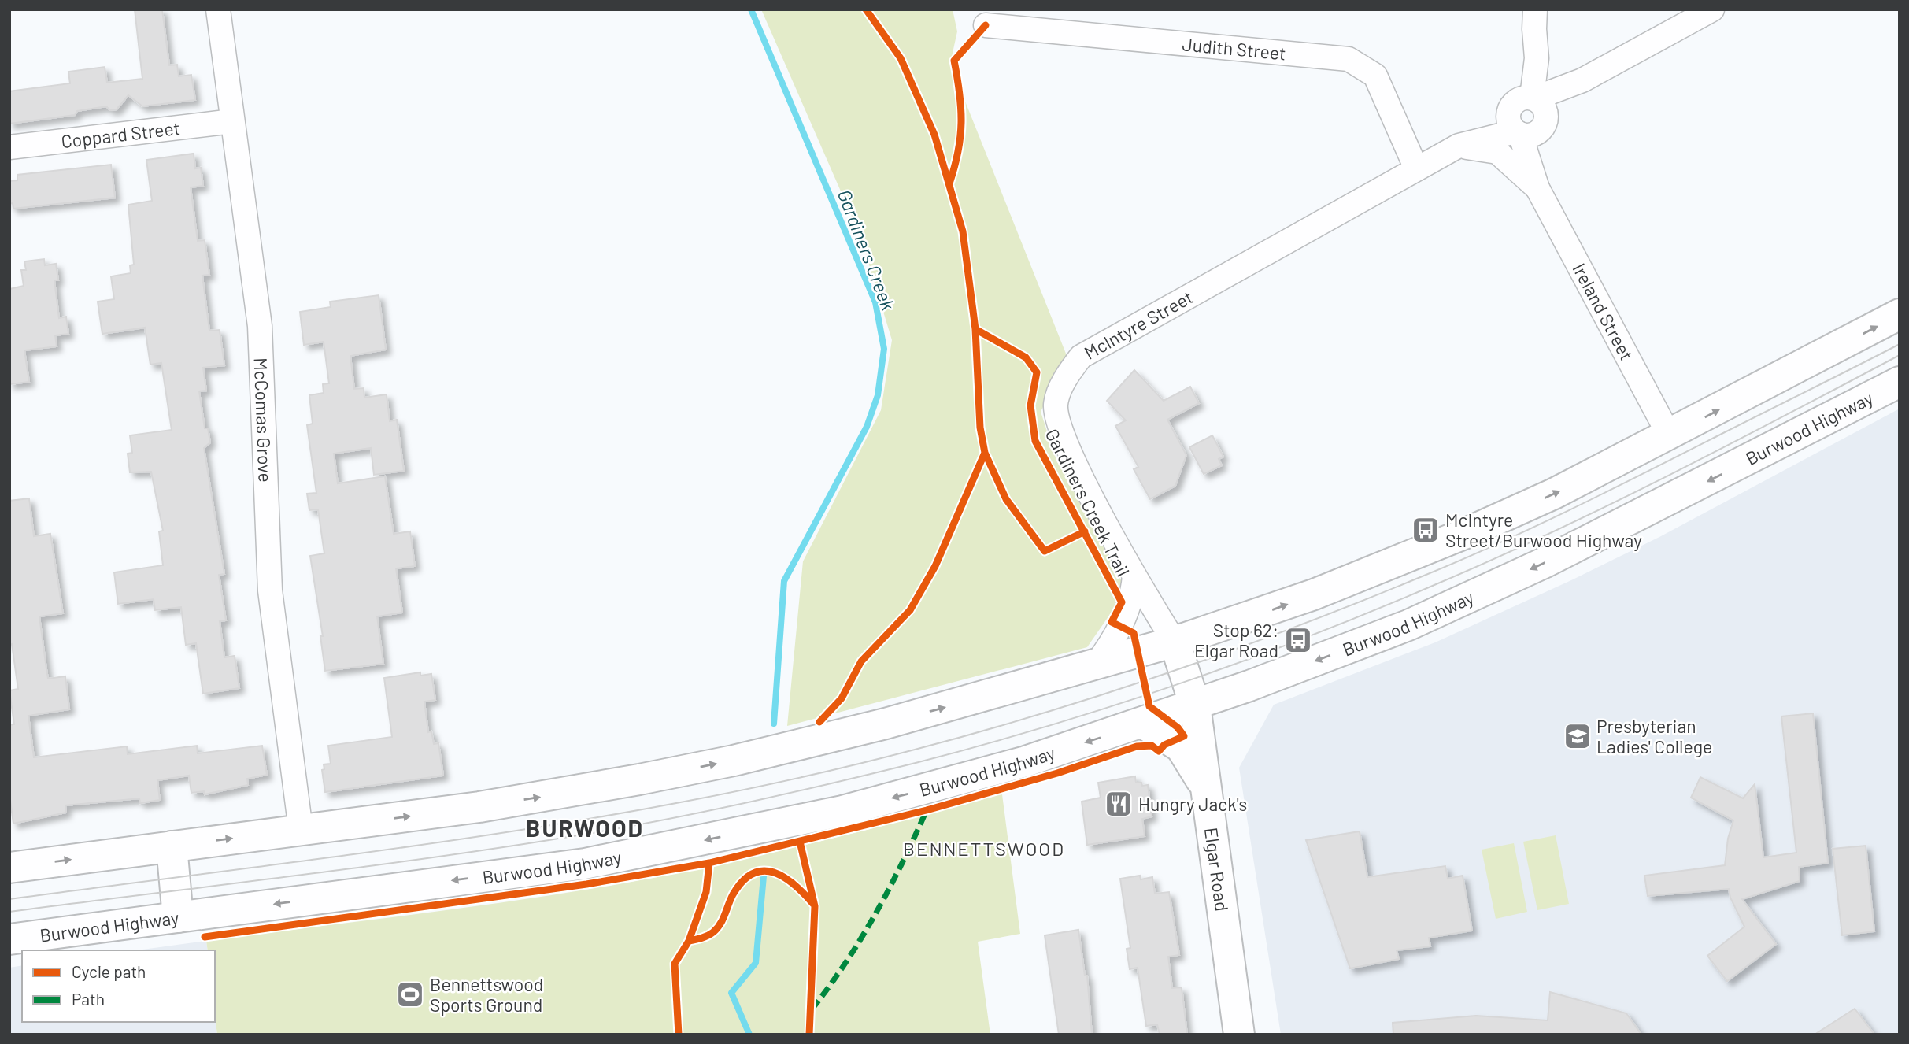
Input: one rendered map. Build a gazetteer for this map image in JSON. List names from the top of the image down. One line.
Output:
{"streets":{"main road":["Burwood Highway","Elgar Road"],"street":["Judith Street","Coppard Street","Ireland Street","McIntyre Street","McComas Grove"],"cycle path":["Gardiners Creek Trail"]},"crossings":[["Judith Street","McIntyre Street"],["Coppard Street","McComas Grove"],["Ireland Street","McIntyre Street"],["McIntyre Street","Elgar Road"],["Burwood Highway","Elgar Road"]],"districts":["BURWOOD","BENNETTSWOOD"],"water":["Gardiners Creek"],"places":{"bus stop":["McIntyre Street/Burwood Highway","Stop 62: Elgar Road"],"school or university":["Presbyterian Ladies' College"],"restaurant":["Hungry Jack's"],"sports":["Bennettswood Sports Ground"]},"legend":["Cycle path","Path"]}
